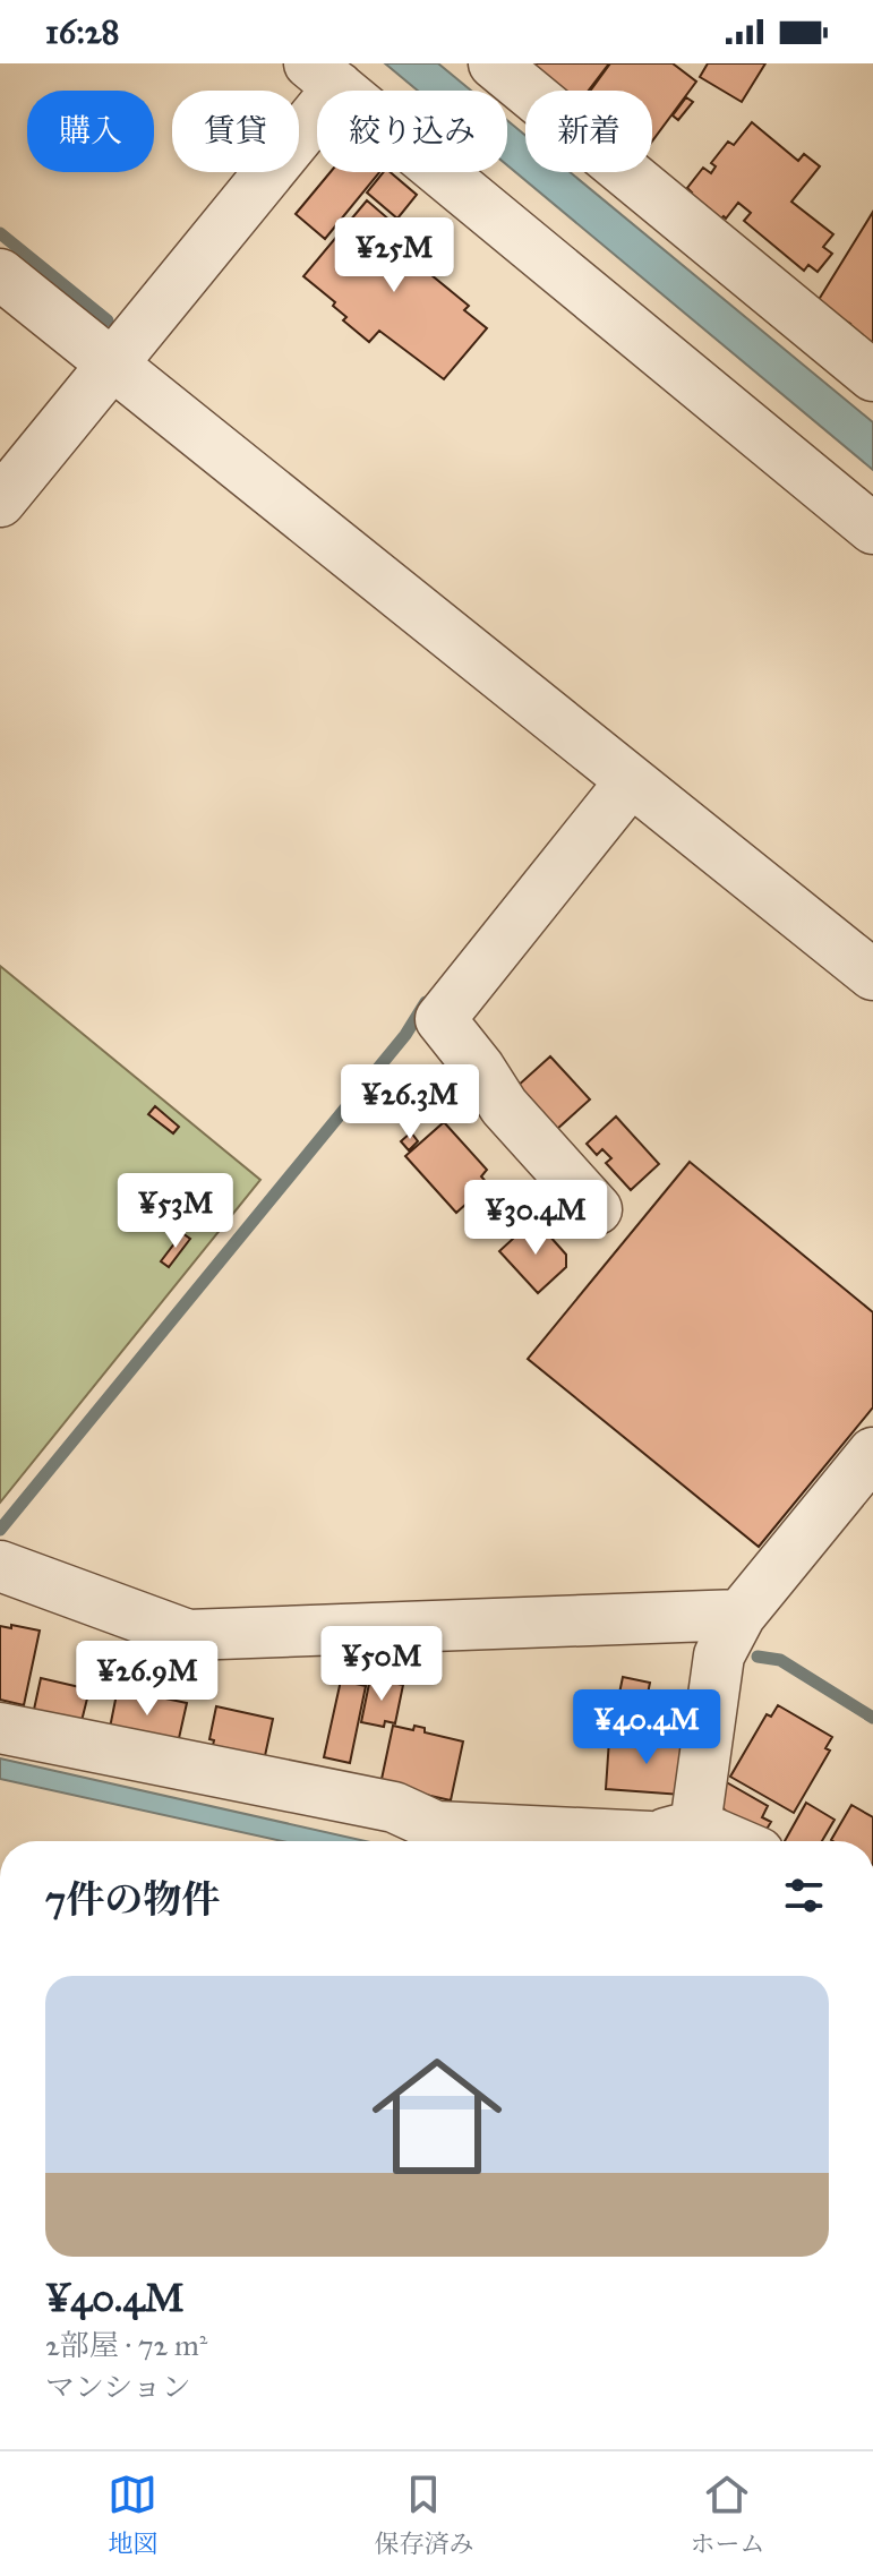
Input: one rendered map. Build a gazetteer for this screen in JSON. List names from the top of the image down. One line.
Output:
{"page":{"status":"16:28","chip":["購入","賃貸","絞り込み","新着"],"price":["¥25M","¥26.3M","¥53M","¥30.4M","¥50M","¥26.9M","¥40.4M"],"heading":"7件の物件","list":[{"name":"¥40.4M","note":"2部屋 · 72 m² · マンション"}],"tabs":["地図","保存済み","ホーム"]}}
